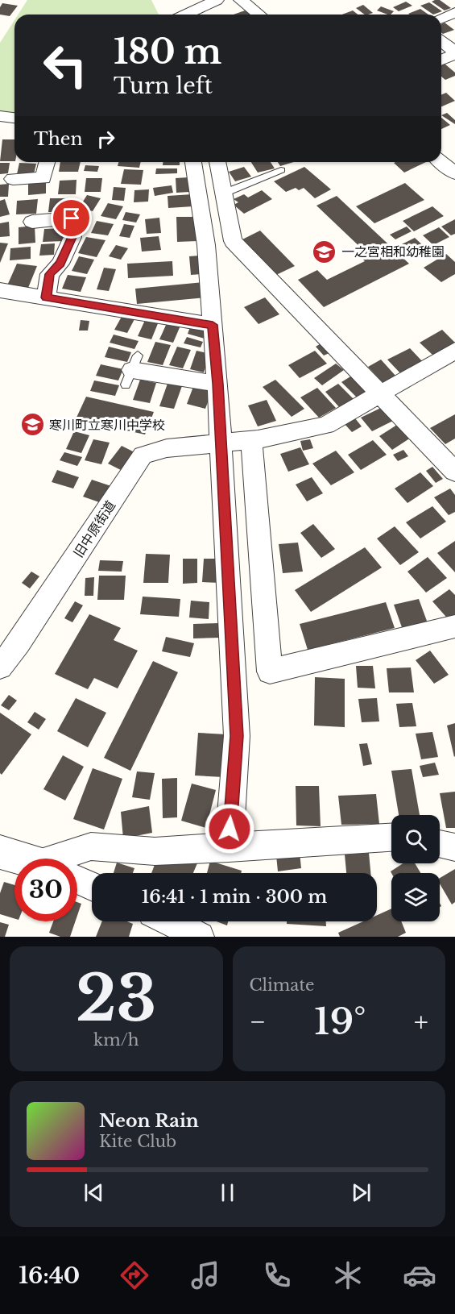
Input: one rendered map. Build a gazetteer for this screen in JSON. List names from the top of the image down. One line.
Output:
{"streets":{"street":["旧中原街道"]},"places":{"school or university":["一之宮相和幼稚園","寒川町立寒川中学校"]},"page":{"turn":["180 m","Turn left"],"then":"Then","limit":"30","trip":"16:41 · 1 min · 300 m","tile":[["23","km/h"],"Climate"],"heat":["−","19°","+"],"song":["Neon Rain","Kite Club"],"tabs":"16:40"}}
